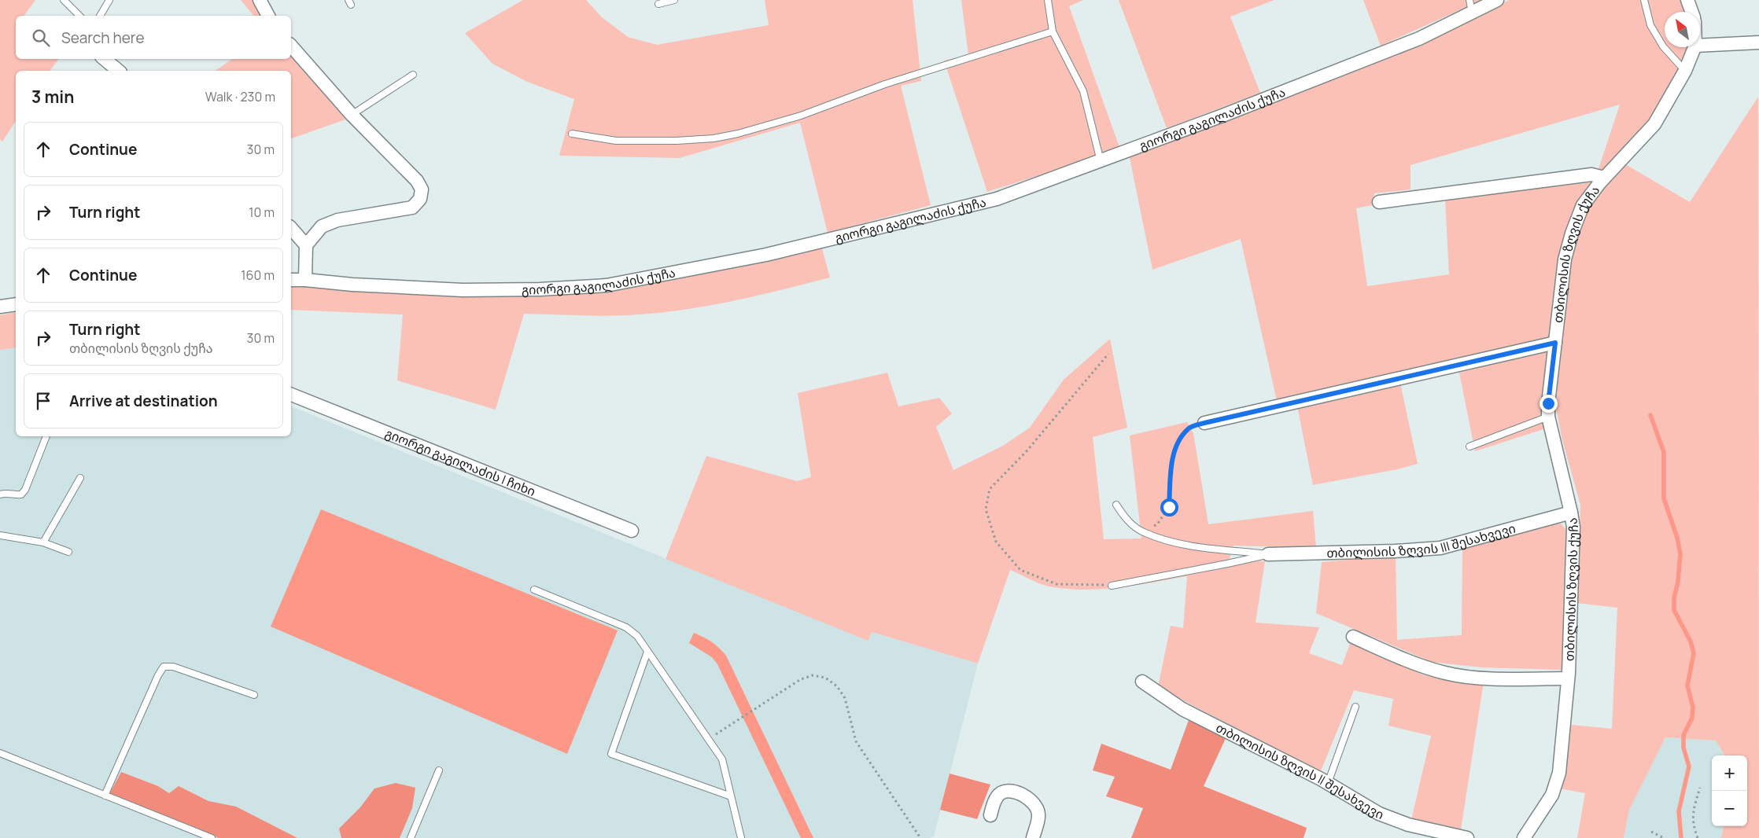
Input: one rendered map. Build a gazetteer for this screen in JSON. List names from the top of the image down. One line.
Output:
{"streets":{"street":["გიორგი გაგილაძის ქუჩა","თბილისის ზღვის ქუჩა","გიორგი გაგილაძის I ჩიხი","თბილისის ზღვის III შესახვევი","თბილისის ზღვის II შესახვევი"]},"crossings":[["თბილისის ზღვის ქუჩა","თბილისის ზღვის III შესახვევი"]],"north":"top left","page":{"search":"Search here","heading":["3 min","Walk · 230 m"],"list":[["Continue","30 m"],["Turn right","10 m"],["Continue","160 m"],["Turn right","თბილისის ზღვის ქუჩა","30 m"],"Arrive at destination"],"map_buttons":["+","−"]}}
